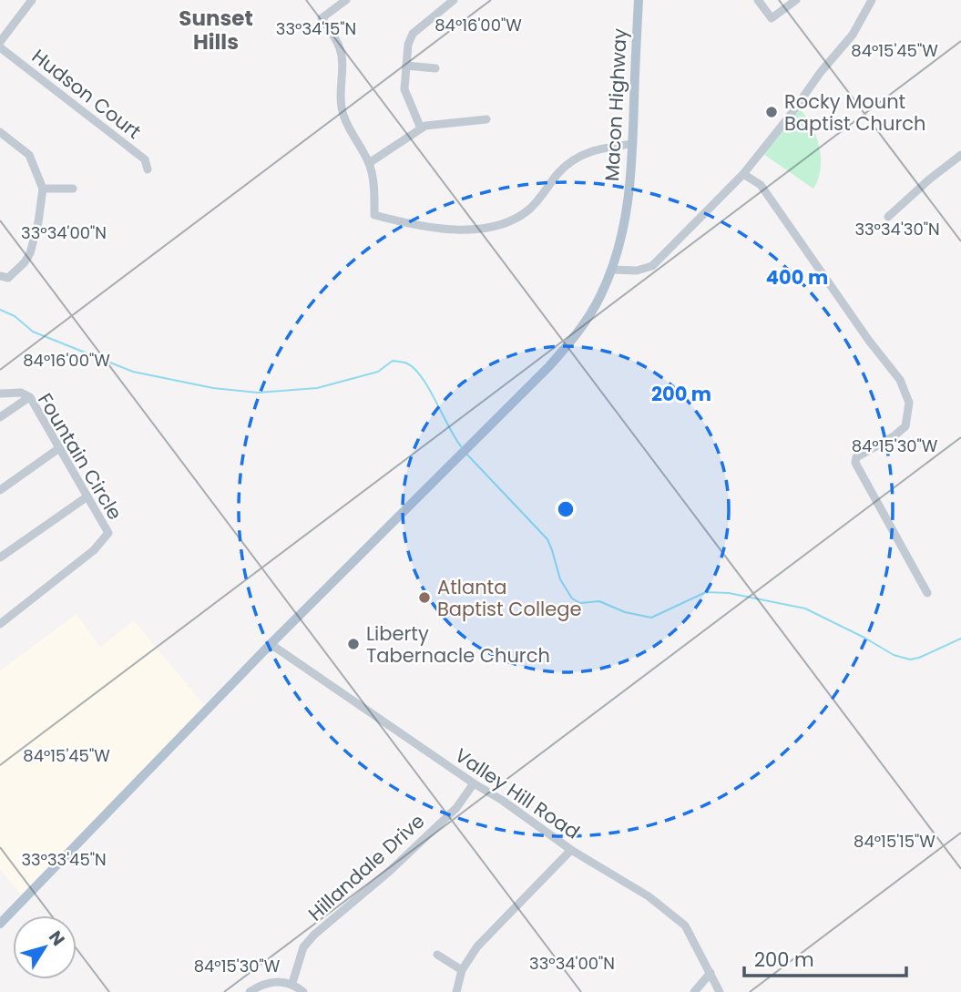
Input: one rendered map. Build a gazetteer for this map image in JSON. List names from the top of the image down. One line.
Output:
{"streets":{"main road":["Macon Highway"],"street":["Hudson Court","Fountain Circle","Valley Hill Road","Hillandale Drive"]},"crossings":[["Macon Highway","Valley Hill Road"],["Valley Hill Road","Hillandale Drive"]],"districts":["Sunset Hills"],"places":["Rocky Mount Baptist Church","Atlanta Baptist College","Liberty Tabernacle Church"],"scale_bar":"200 m","north":"top right","coordinates":["84°16'00\"W","33°34'15\"N","84°15'45\"W","33°34'30\"N","33°34'00\"N","84°15'30\"W","84°15'15\"W","33°33'45\"N"],"rings":["400 m","200 m"]}
